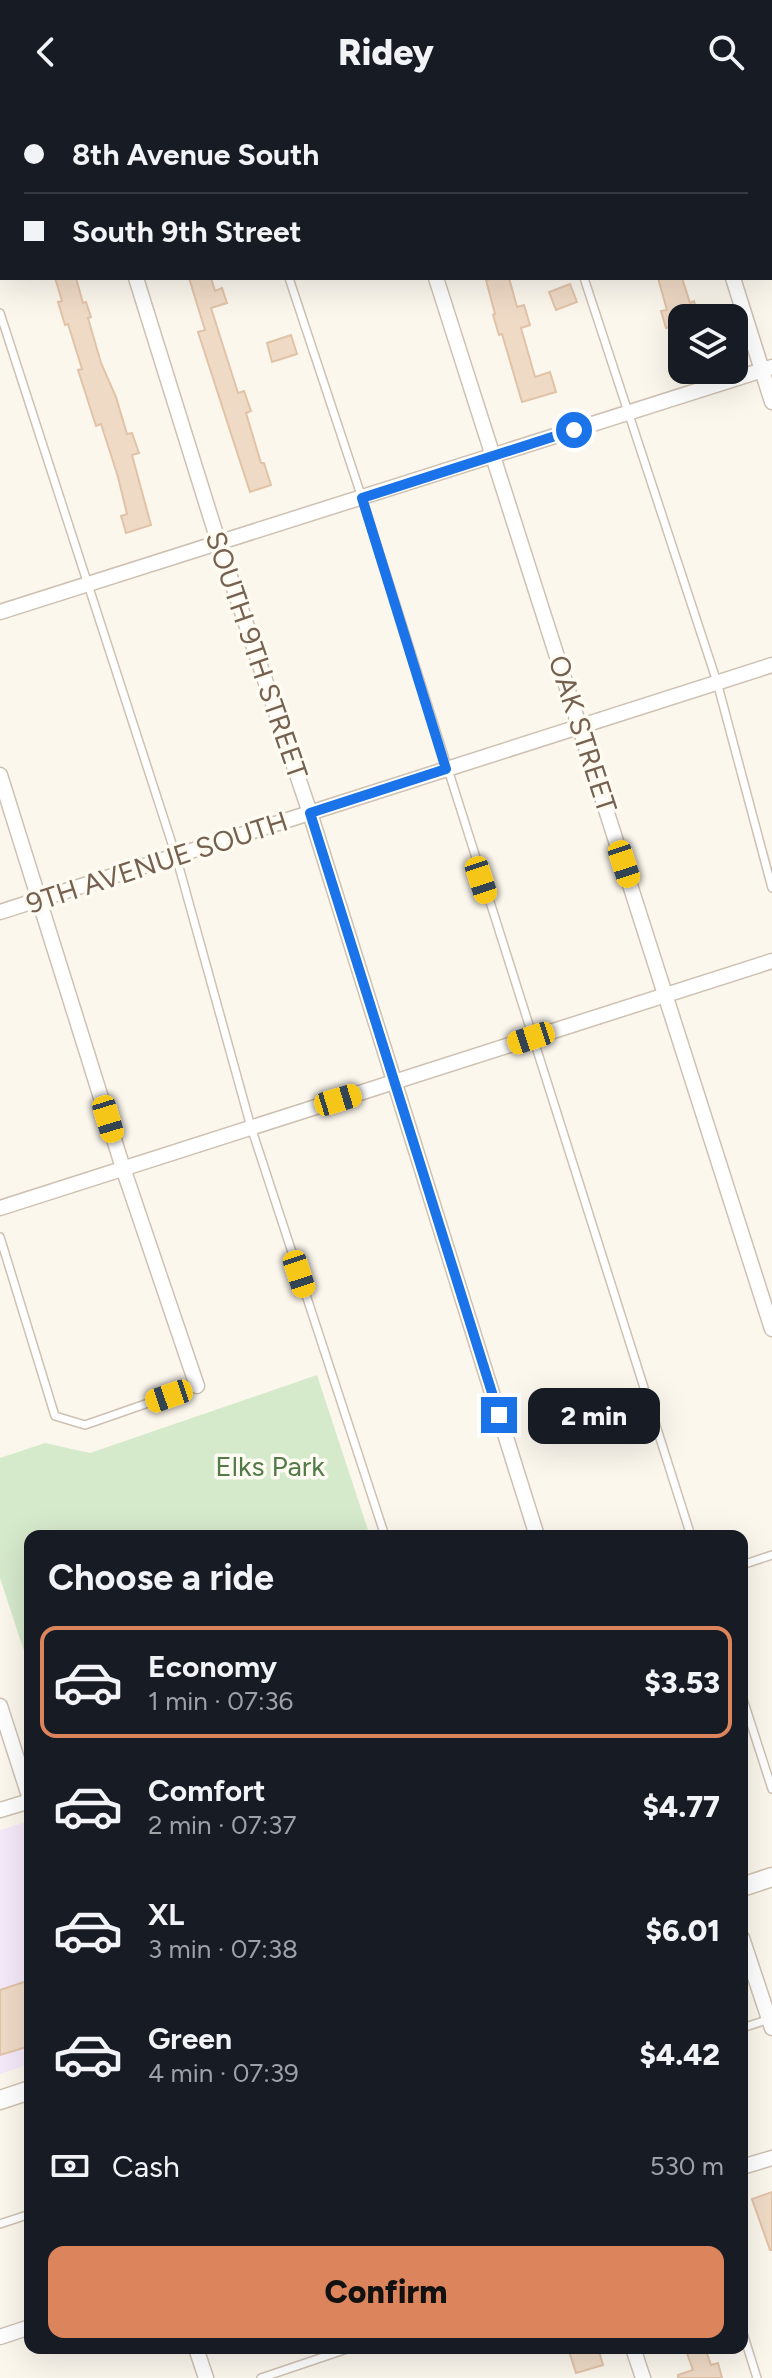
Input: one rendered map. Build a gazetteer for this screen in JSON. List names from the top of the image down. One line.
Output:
{"streets":{"street":["SOUTH 9TH STREET","OAK STREET","9TH AVENUE SOUTH"]},"crossings":[["SOUTH 9TH STREET","9TH AVENUE SOUTH"],["OAK STREET","9TH AVENUE SOUTH"]],"parks":["Elks Park"],"page":{"header":"Ridey","banner":["8th Avenue South","South 9th Street"],"bubble":"2 min","heading":"Choose a ride","list":[{"name":"Economy","note":"1 min · 07:36","value":"$3.53"},{"name":"Comfort","note":"2 min · 07:37","value":"$4.77"},{"name":"XL","note":"3 min · 07:38","value":"$6.01"},{"name":"Green","note":"4 min · 07:39","value":"$4.42"}],"pay":["Cash","530 m"],"buttons":"Confirm"}}
